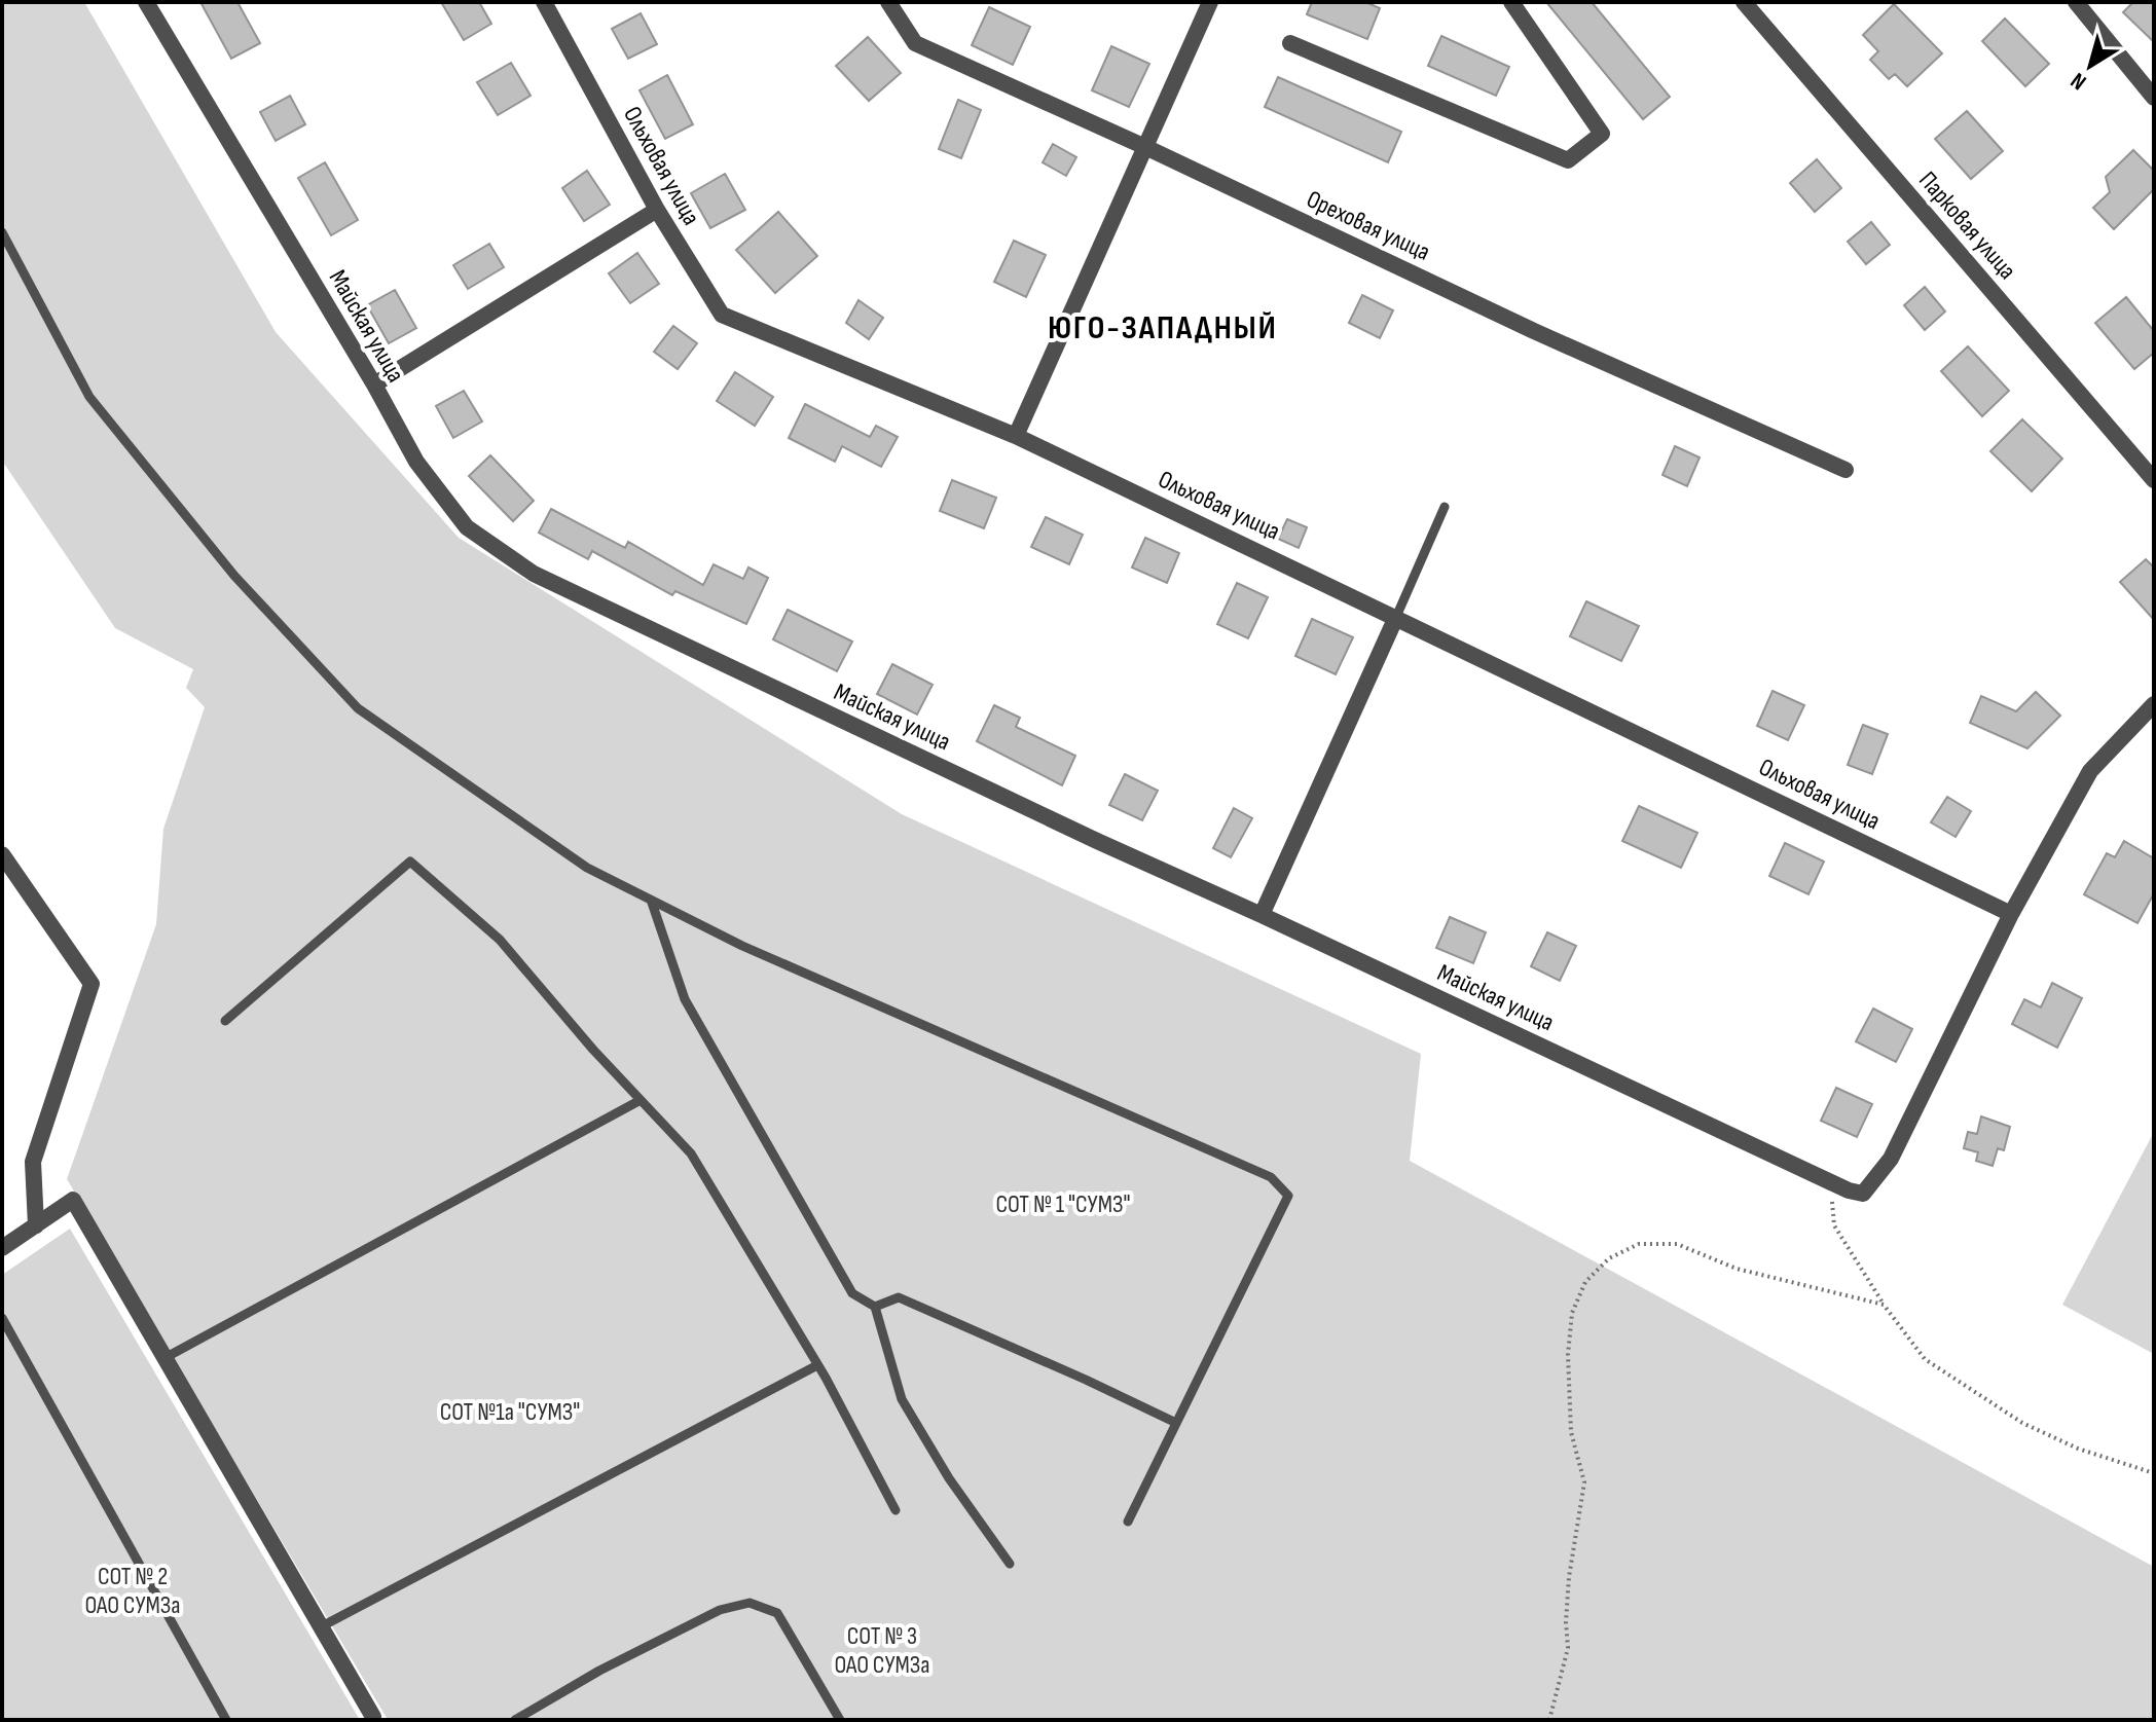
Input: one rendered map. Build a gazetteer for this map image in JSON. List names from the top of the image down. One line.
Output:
{"streets":{"street":["Ольховая улица","Ореховая улица","Парковая улица","Майская улица"]},"crossings":[["Ольховая улица","Майская улица"]],"districts":["ЮГО-ЗАПАДНЫЙ"],"parks":["СОТ № 1 \"СУМЗ\"","СОТ №1а \"СУМЗ\"","СОТ № 2 ОАО СУМЗа","СОТ № 3 ОАО СУМЗа"],"north":"bottom left"}
